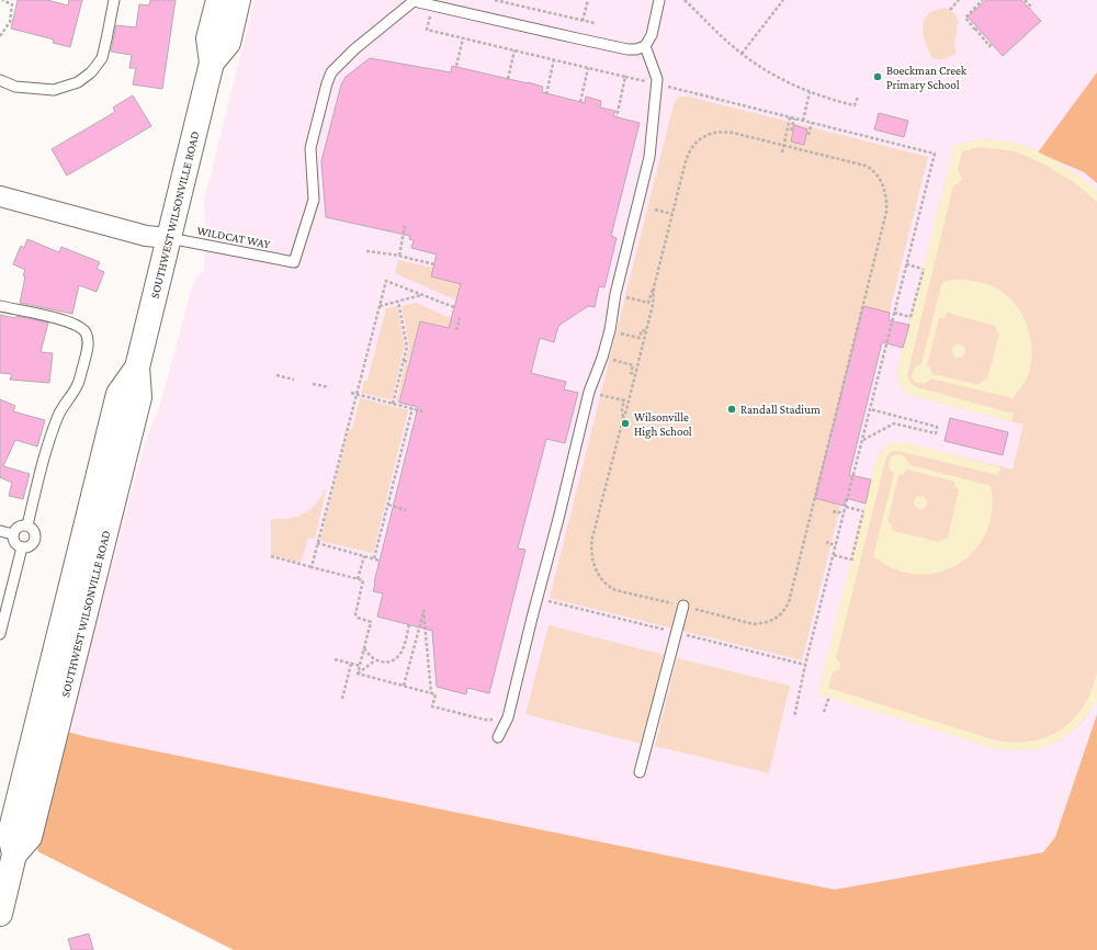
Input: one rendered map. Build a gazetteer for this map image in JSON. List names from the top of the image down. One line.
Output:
{"streets":{"main road":["SOUTHWEST WILSONVILLE ROAD"],"lane":["WILDCAT WAY"]},"crossings":[["SOUTHWEST WILSONVILLE ROAD","WILDCAT WAY"]],"places":["Boeckman Creek Primary School","Randall Stadium","Wilsonville High School"]}
